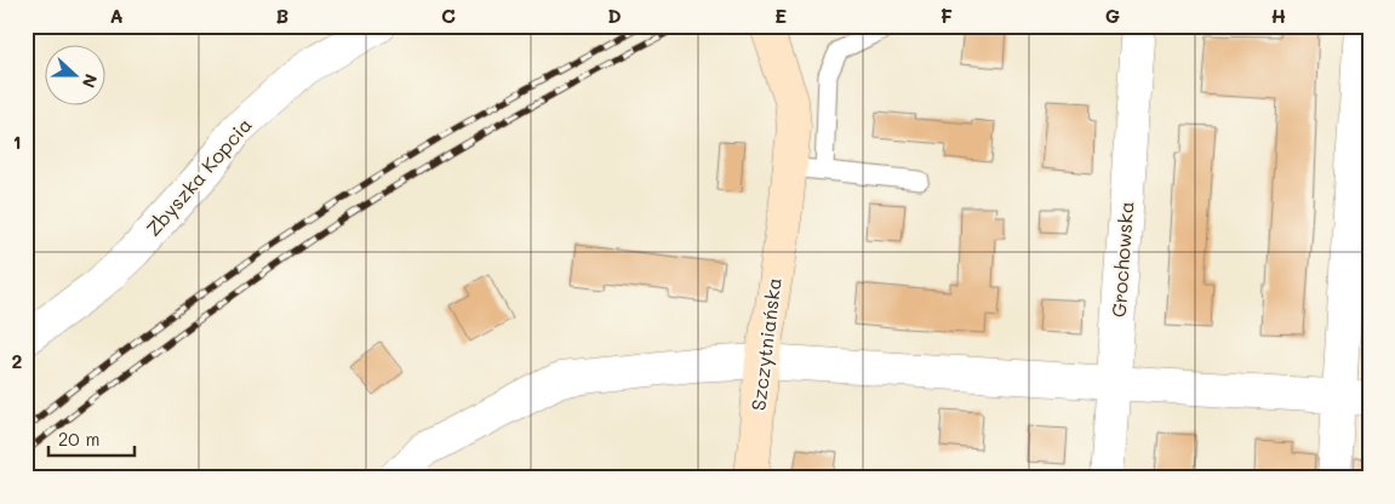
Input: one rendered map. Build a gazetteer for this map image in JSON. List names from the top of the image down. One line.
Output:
{"streets":{"street":["Zbyszka Kopcia","Grochowska","Szczytniańska"]},"scale_bar":"20 m","north":"right","grid":{"columns":["A","B","C","D","E","F","G","H"],"rows":["1","2"]}}
